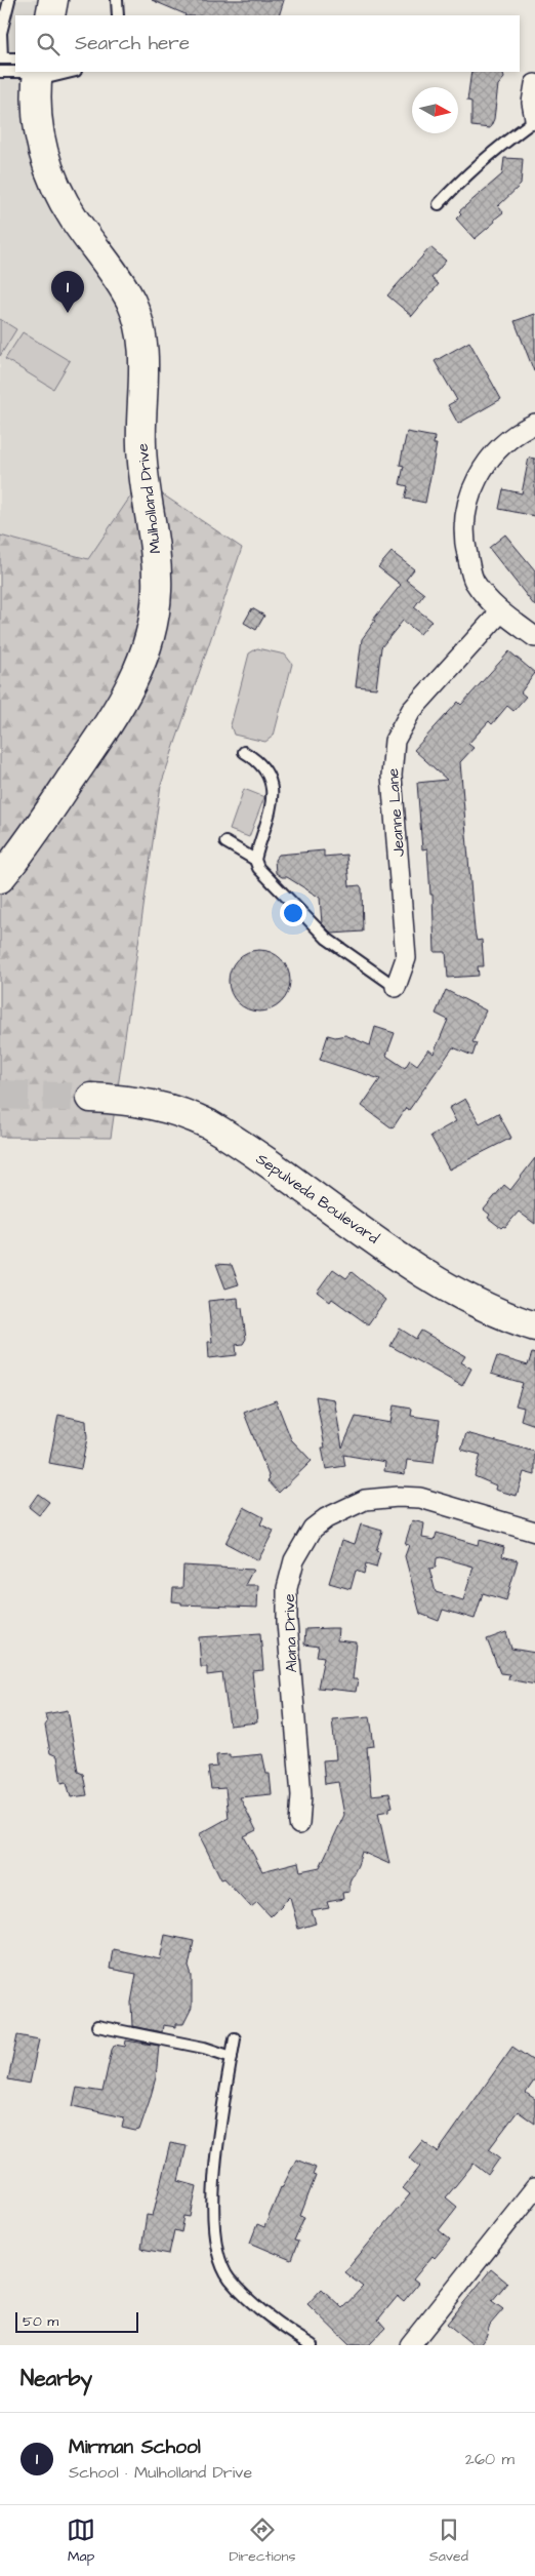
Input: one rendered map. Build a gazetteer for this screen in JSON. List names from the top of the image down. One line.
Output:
{"streets":{"main road":["Mulholland Drive","Sepulveda Boulevard"],"street":["Jeanne Lane","Alana Drive"]},"scale_bar":"50 m","north":"right","page":{"search":"Search here","pins":"1","scale":"50 m","heading":"Nearby","list":[{"mark":"1","name":"Mirman School","note":"School · Mulholland Drive","value":"260 m"}],"nav":["Map","Directions","Saved"]}}
